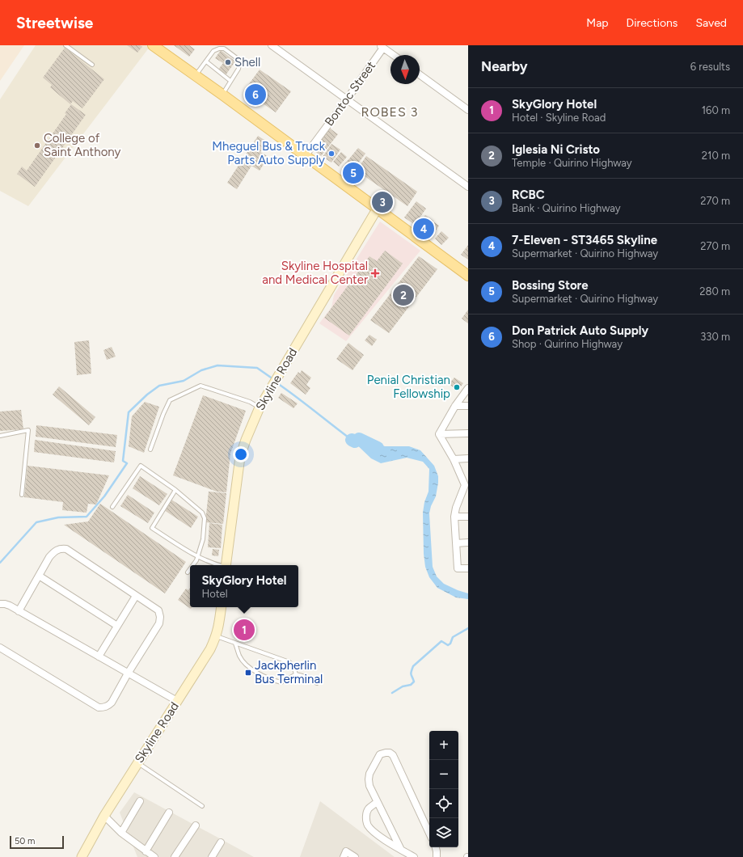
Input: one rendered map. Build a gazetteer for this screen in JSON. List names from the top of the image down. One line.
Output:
{"streets":{"main road":["Skyline Road"],"street":["Bontoc Street"]},"districts":["ROBES 3"],"places":{"other":["Shell","College of Saint Anthony","Mheguel Bus & Truck Parts Auto Supply","Penial Christian Fellowship"],"health":["Skyline Hospital and Medical Center"],"transit":["Jackpherlin Bus Terminal"]},"scale_bar":"50 m","north":"bottom","page":{"header":"Streetwise","nav":["Map","Directions","Saved"],"heading":["Nearby","6 results"],"pins":["6","5","3","4","2","1"],"list":[{"mark":"1","name":"SkyGlory Hotel","note":"Hotel · Skyline Road","value":"160 m"},{"mark":"2","name":"Iglesia Ni Cristo","note":"Temple · Quirino Highway","value":"210 m"},{"mark":"3","name":"RCBC","note":"Bank · Quirino Highway","value":"270 m"},{"mark":"4","name":"7-Eleven - ST3465 Skyline","note":"Supermarket · Quirino Highway","value":"270 m"},{"mark":"5","name":"Bossing Store","note":"Supermarket · Quirino Highway","value":"280 m"},{"mark":"6","name":"Don Patrick Auto Supply","note":"Shop · Quirino Highway","value":"330 m"}],"popup":["SkyGlory Hotel","Hotel"],"map_buttons":["+","−"],"scale":"50 m"}}
